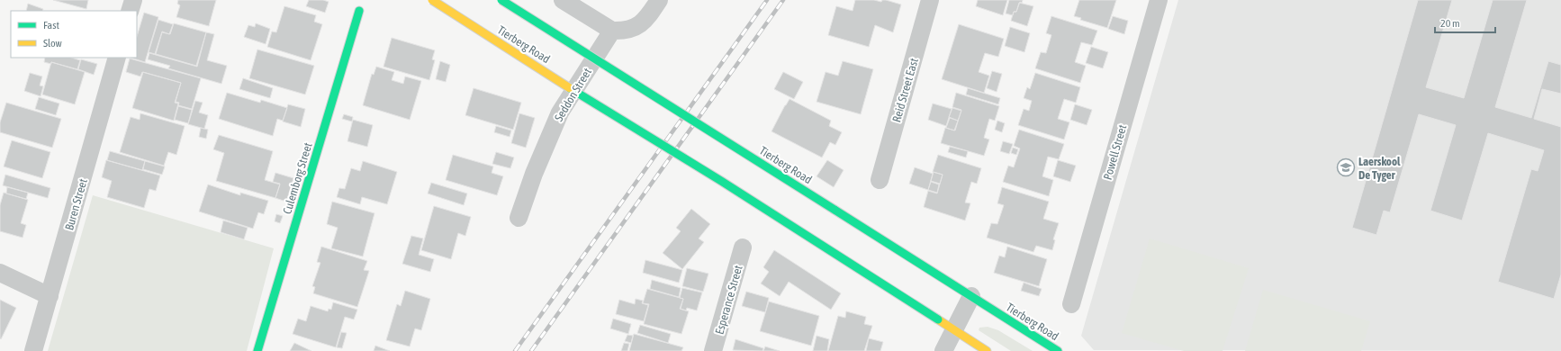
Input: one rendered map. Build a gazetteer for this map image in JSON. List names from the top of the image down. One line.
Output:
{"streets":{"main road":["Tierberg Road","Culemborg Street"],"street":["Reid Street East","Seddon Street","Powell Street","Buren Street","Esperance Street"]},"places":{"school or university":["Laerskool De Tyger"]},"legend":["Fast","Slow"],"scale_bar":"20 m"}
